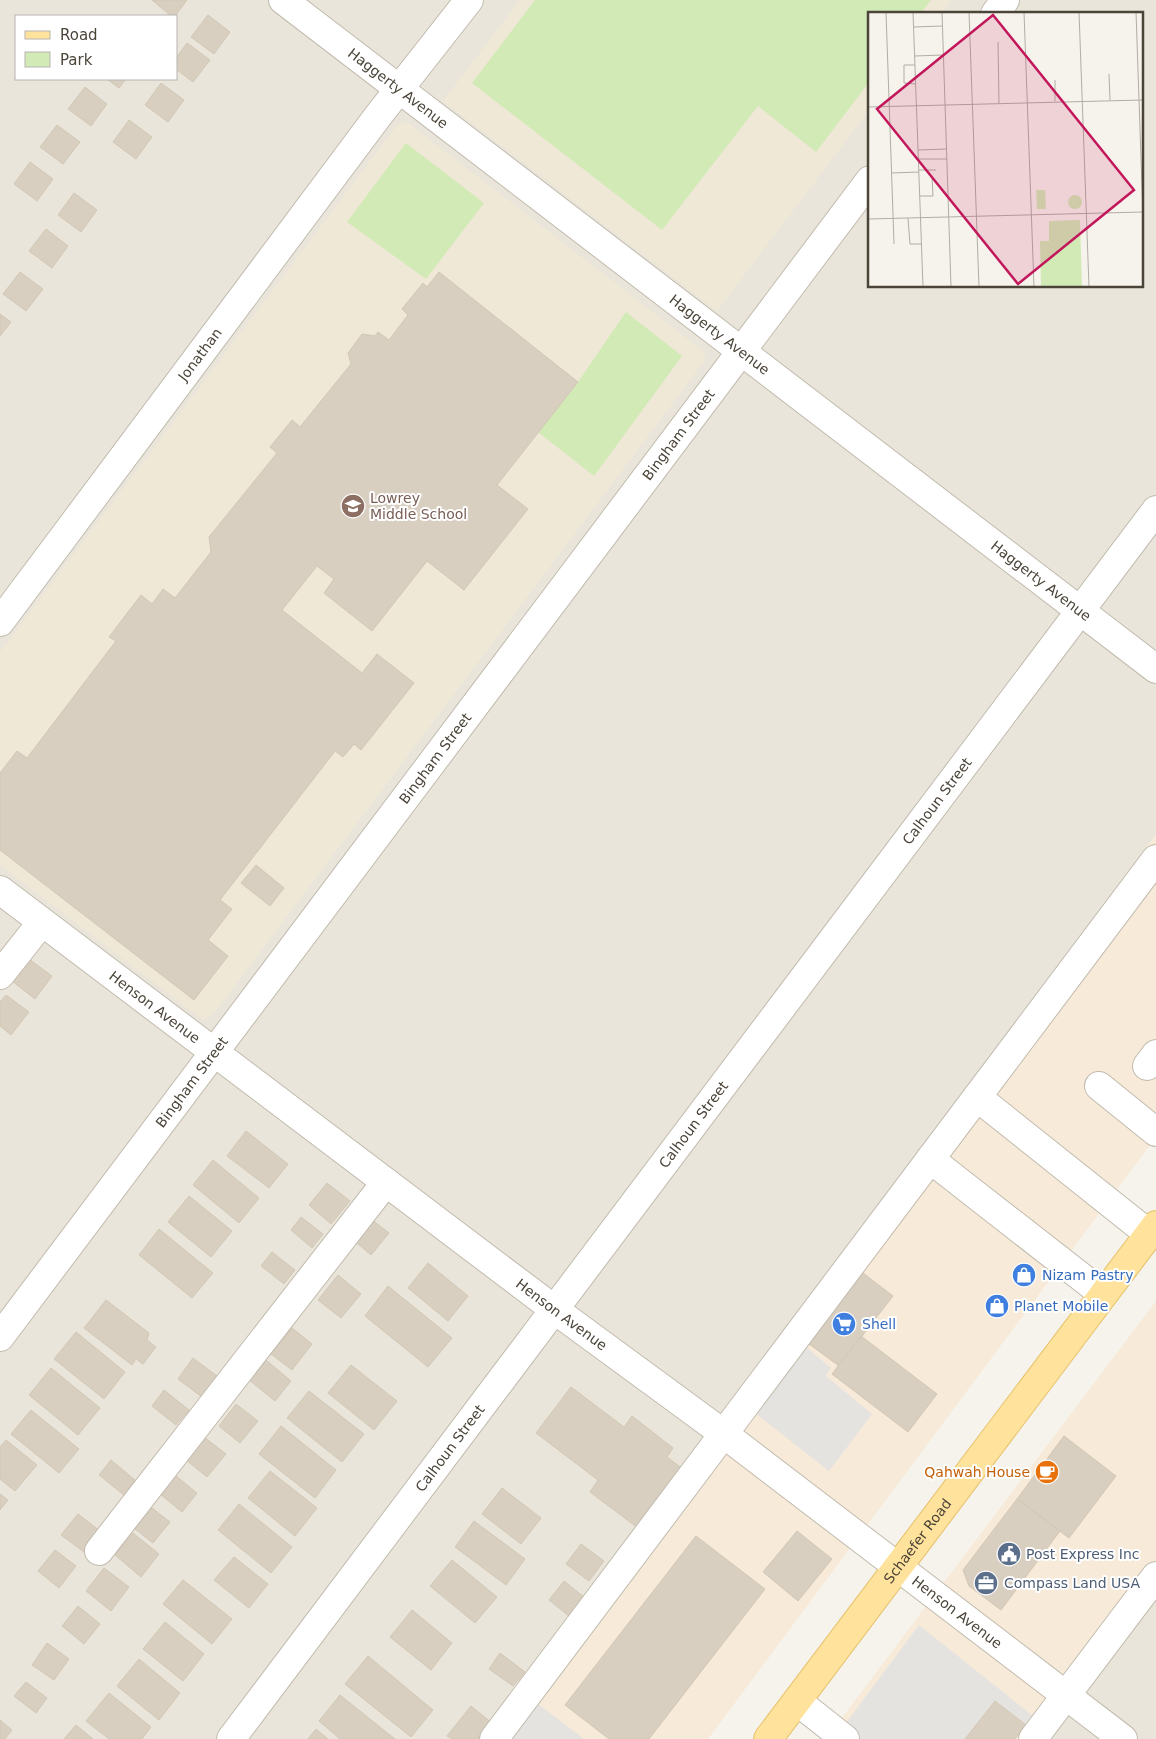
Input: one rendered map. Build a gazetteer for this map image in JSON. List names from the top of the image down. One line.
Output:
{"streets":{"main road":["Schaefer Road"],"street":["Haggerty Avenue","Jonathan","Bingham Street","Calhoun Street","Henson Avenue"]},"crossings":[["Haggerty Avenue","Jonathan"],["Haggerty Avenue","Bingham Street"],["Haggerty Avenue","Calhoun Street"],["Bingham Street","Henson Avenue"],["Calhoun Street","Henson Avenue"],["Henson Avenue","Schaefer Road"]],"places":{"school or university":["Lowrey Middle School"],"shop":["Nizam Pastry","Planet Mobile"],"supermarket":["Shell"],"cafe":["Qahwah House"],"public building":["Post Express Inc"],"office":["Compass Land USA"]},"legend":["Road","Park"]}
